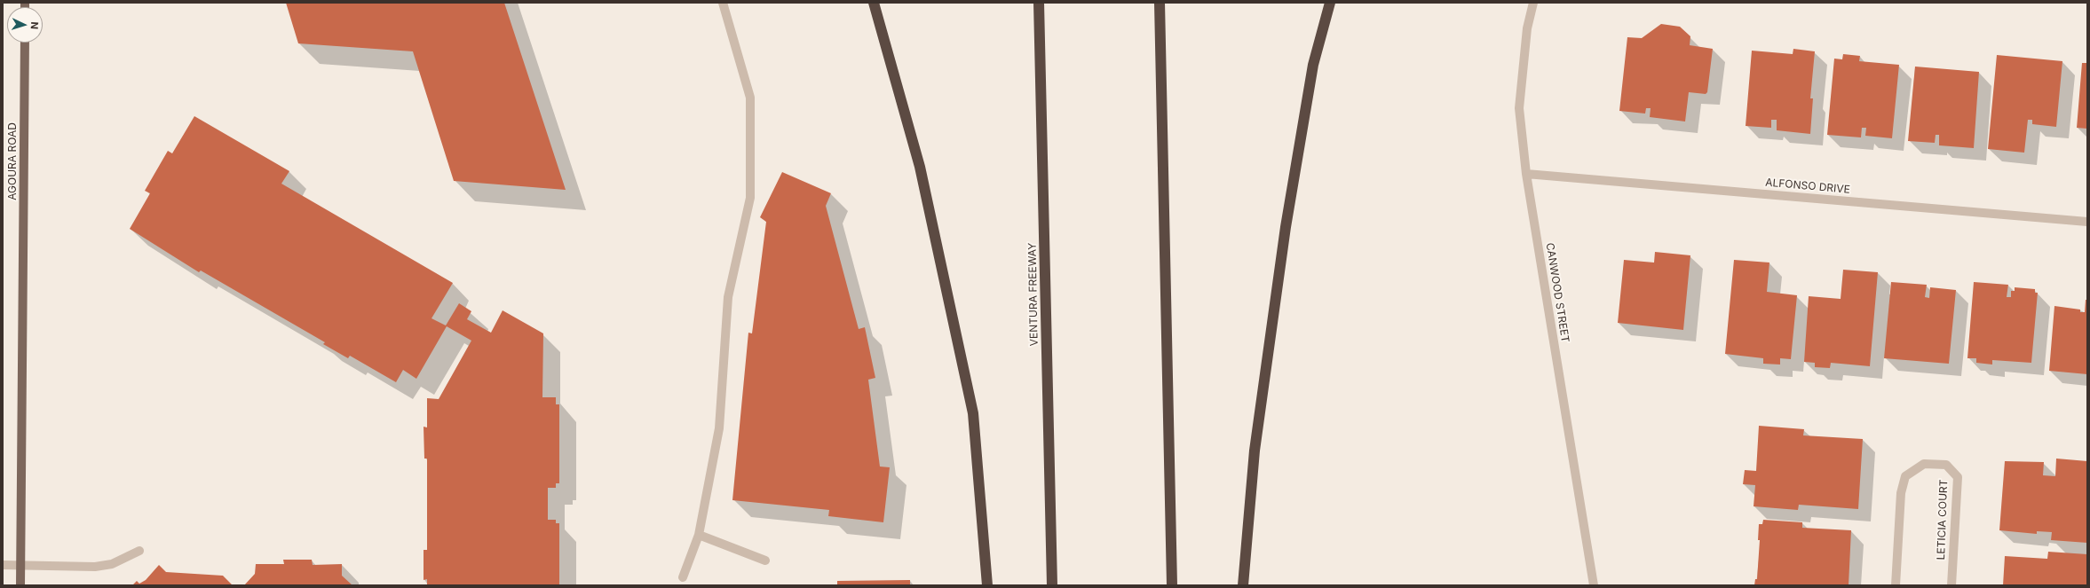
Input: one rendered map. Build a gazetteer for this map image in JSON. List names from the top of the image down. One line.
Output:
{"streets":{"highway":["VENTURA FREEWAY"],"main road":["AGOURA ROAD"],"street":["ALFONSO DRIVE","CANWOOD STREET","LETICIA COURT"]},"crossings":[["ALFONSO DRIVE","CANWOOD STREET"]],"north":"right"}
